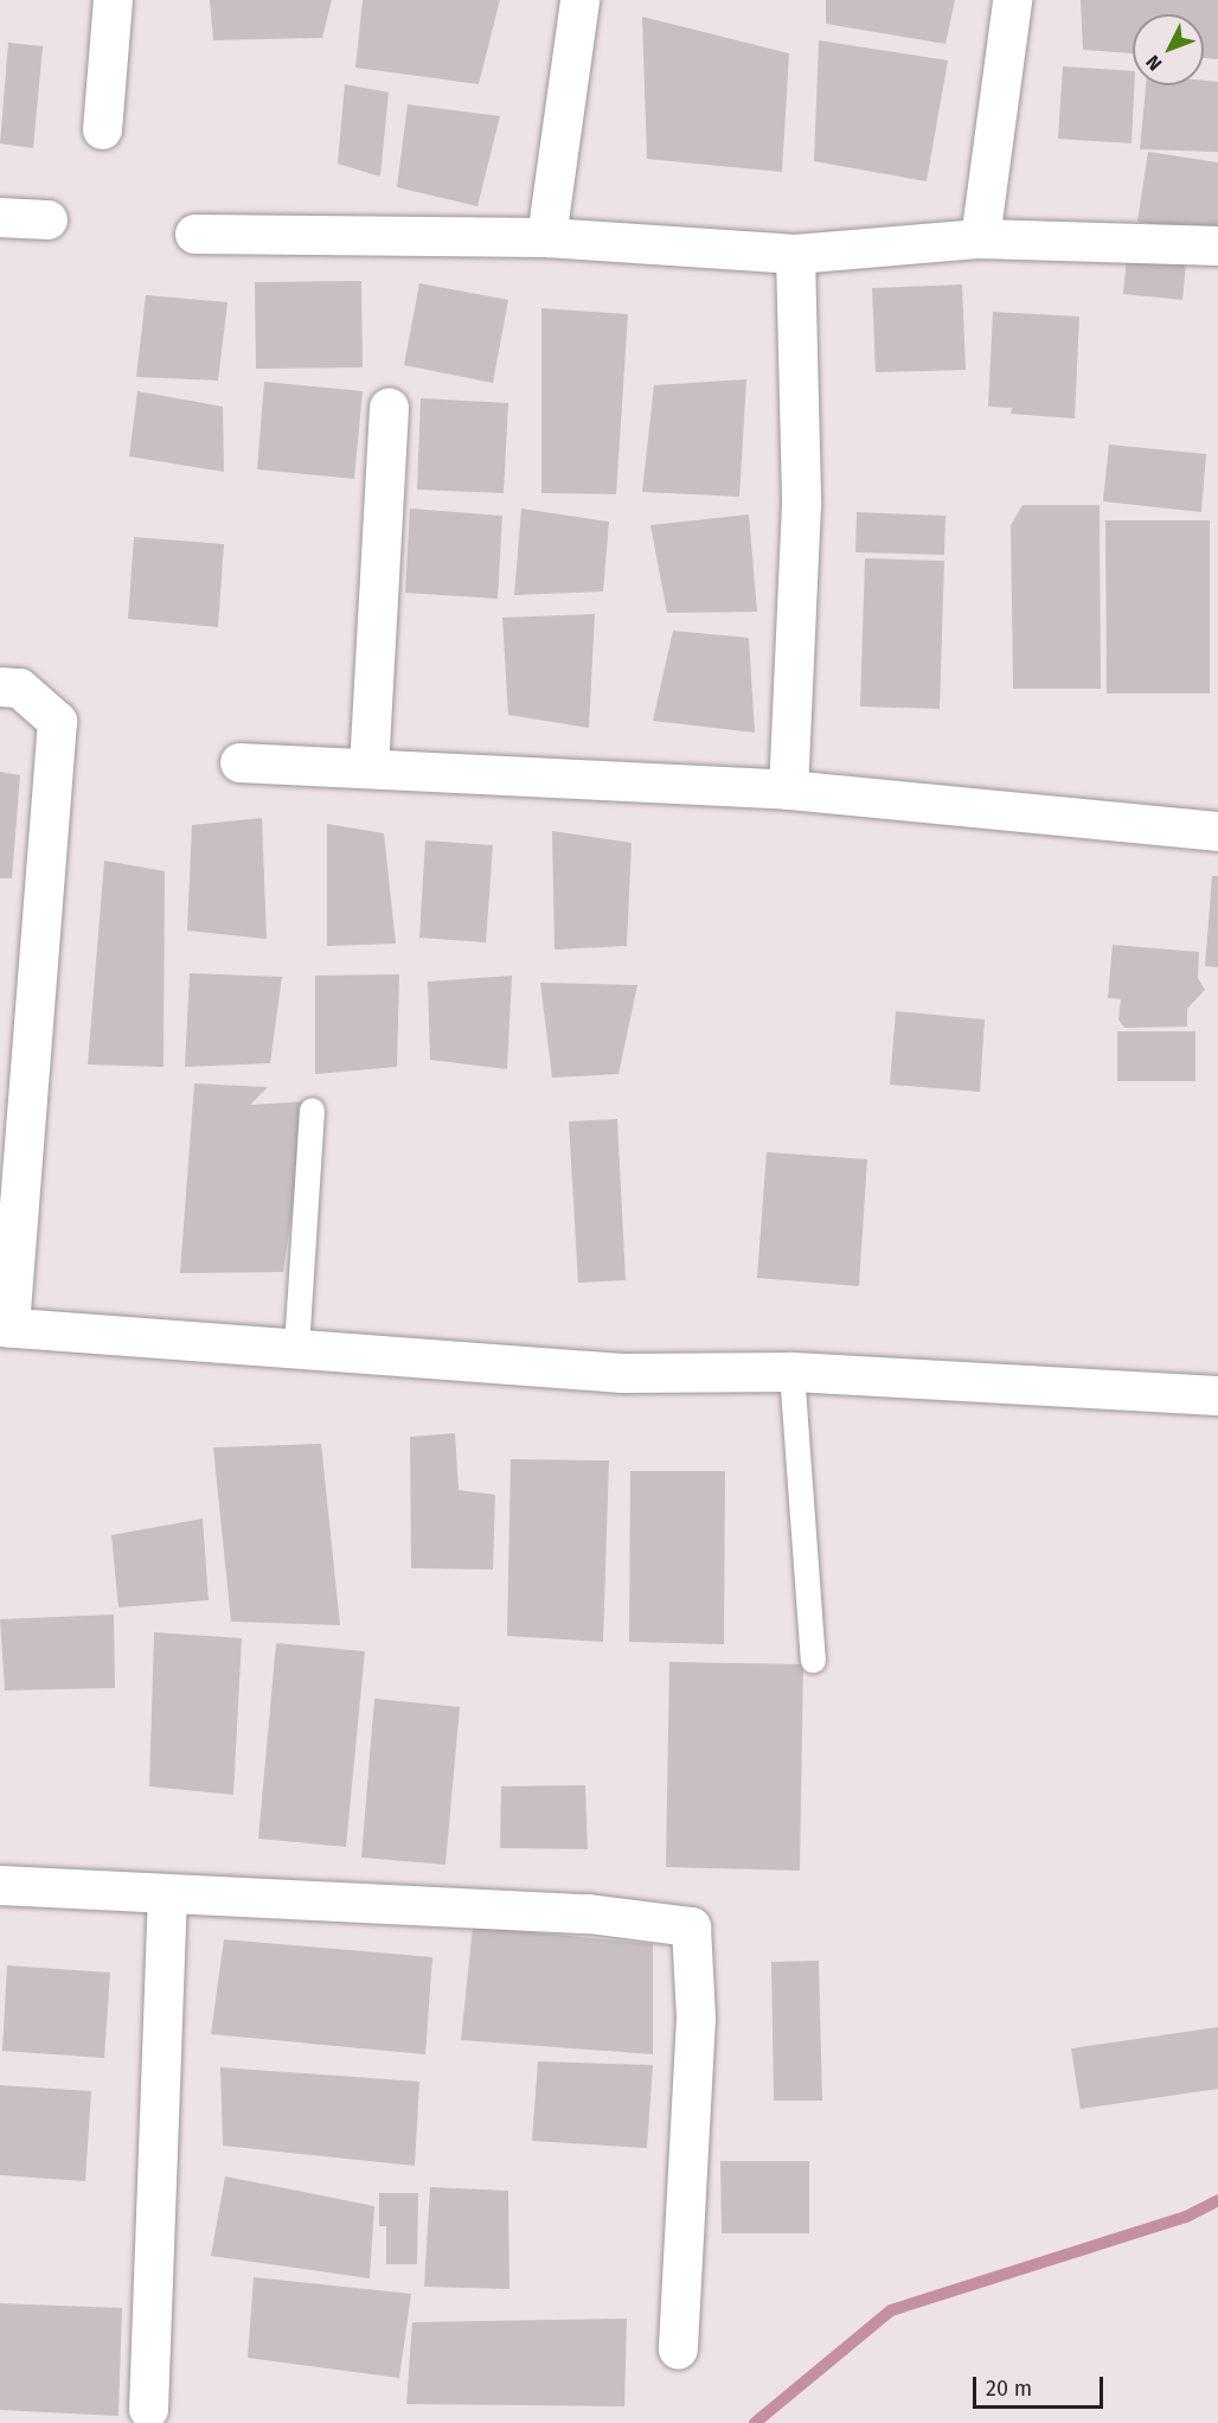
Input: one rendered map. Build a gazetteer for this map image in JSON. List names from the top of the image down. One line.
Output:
{"scale_bar":"20 m","north":"bottom left"}
